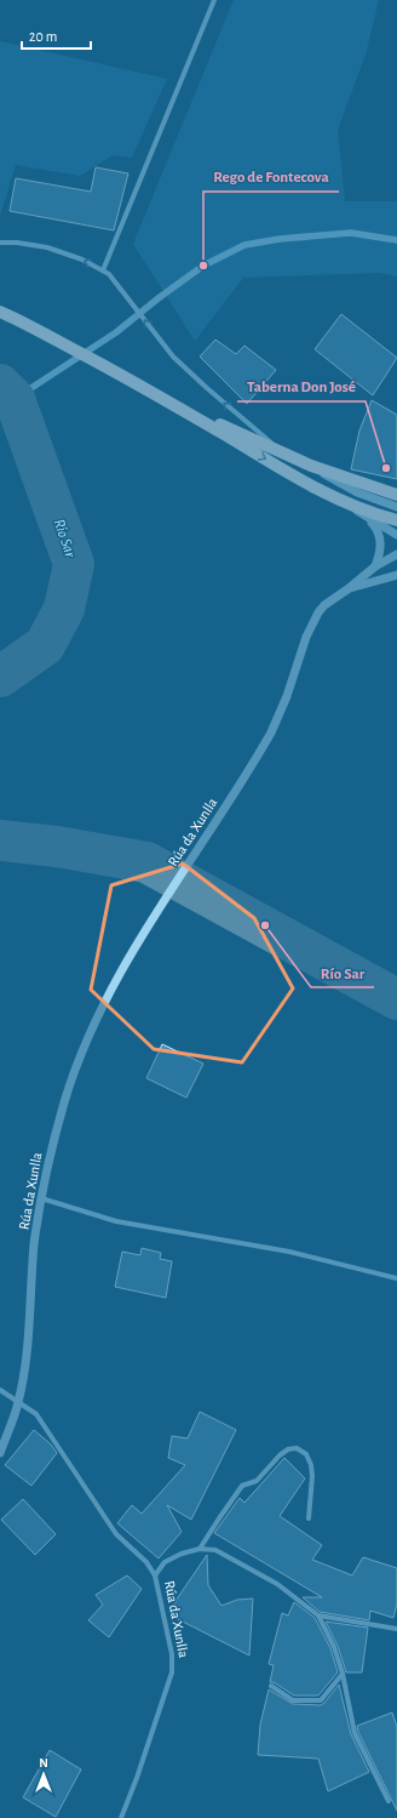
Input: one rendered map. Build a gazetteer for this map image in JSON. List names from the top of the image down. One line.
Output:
{"streets":{"street":["Rúa da Xunlla"]},"water":["Río Sar"],"places":["Rego de Fontecova","Taberna Don José","Río Sar"],"scale_bar":"20 m","north":"top"}
